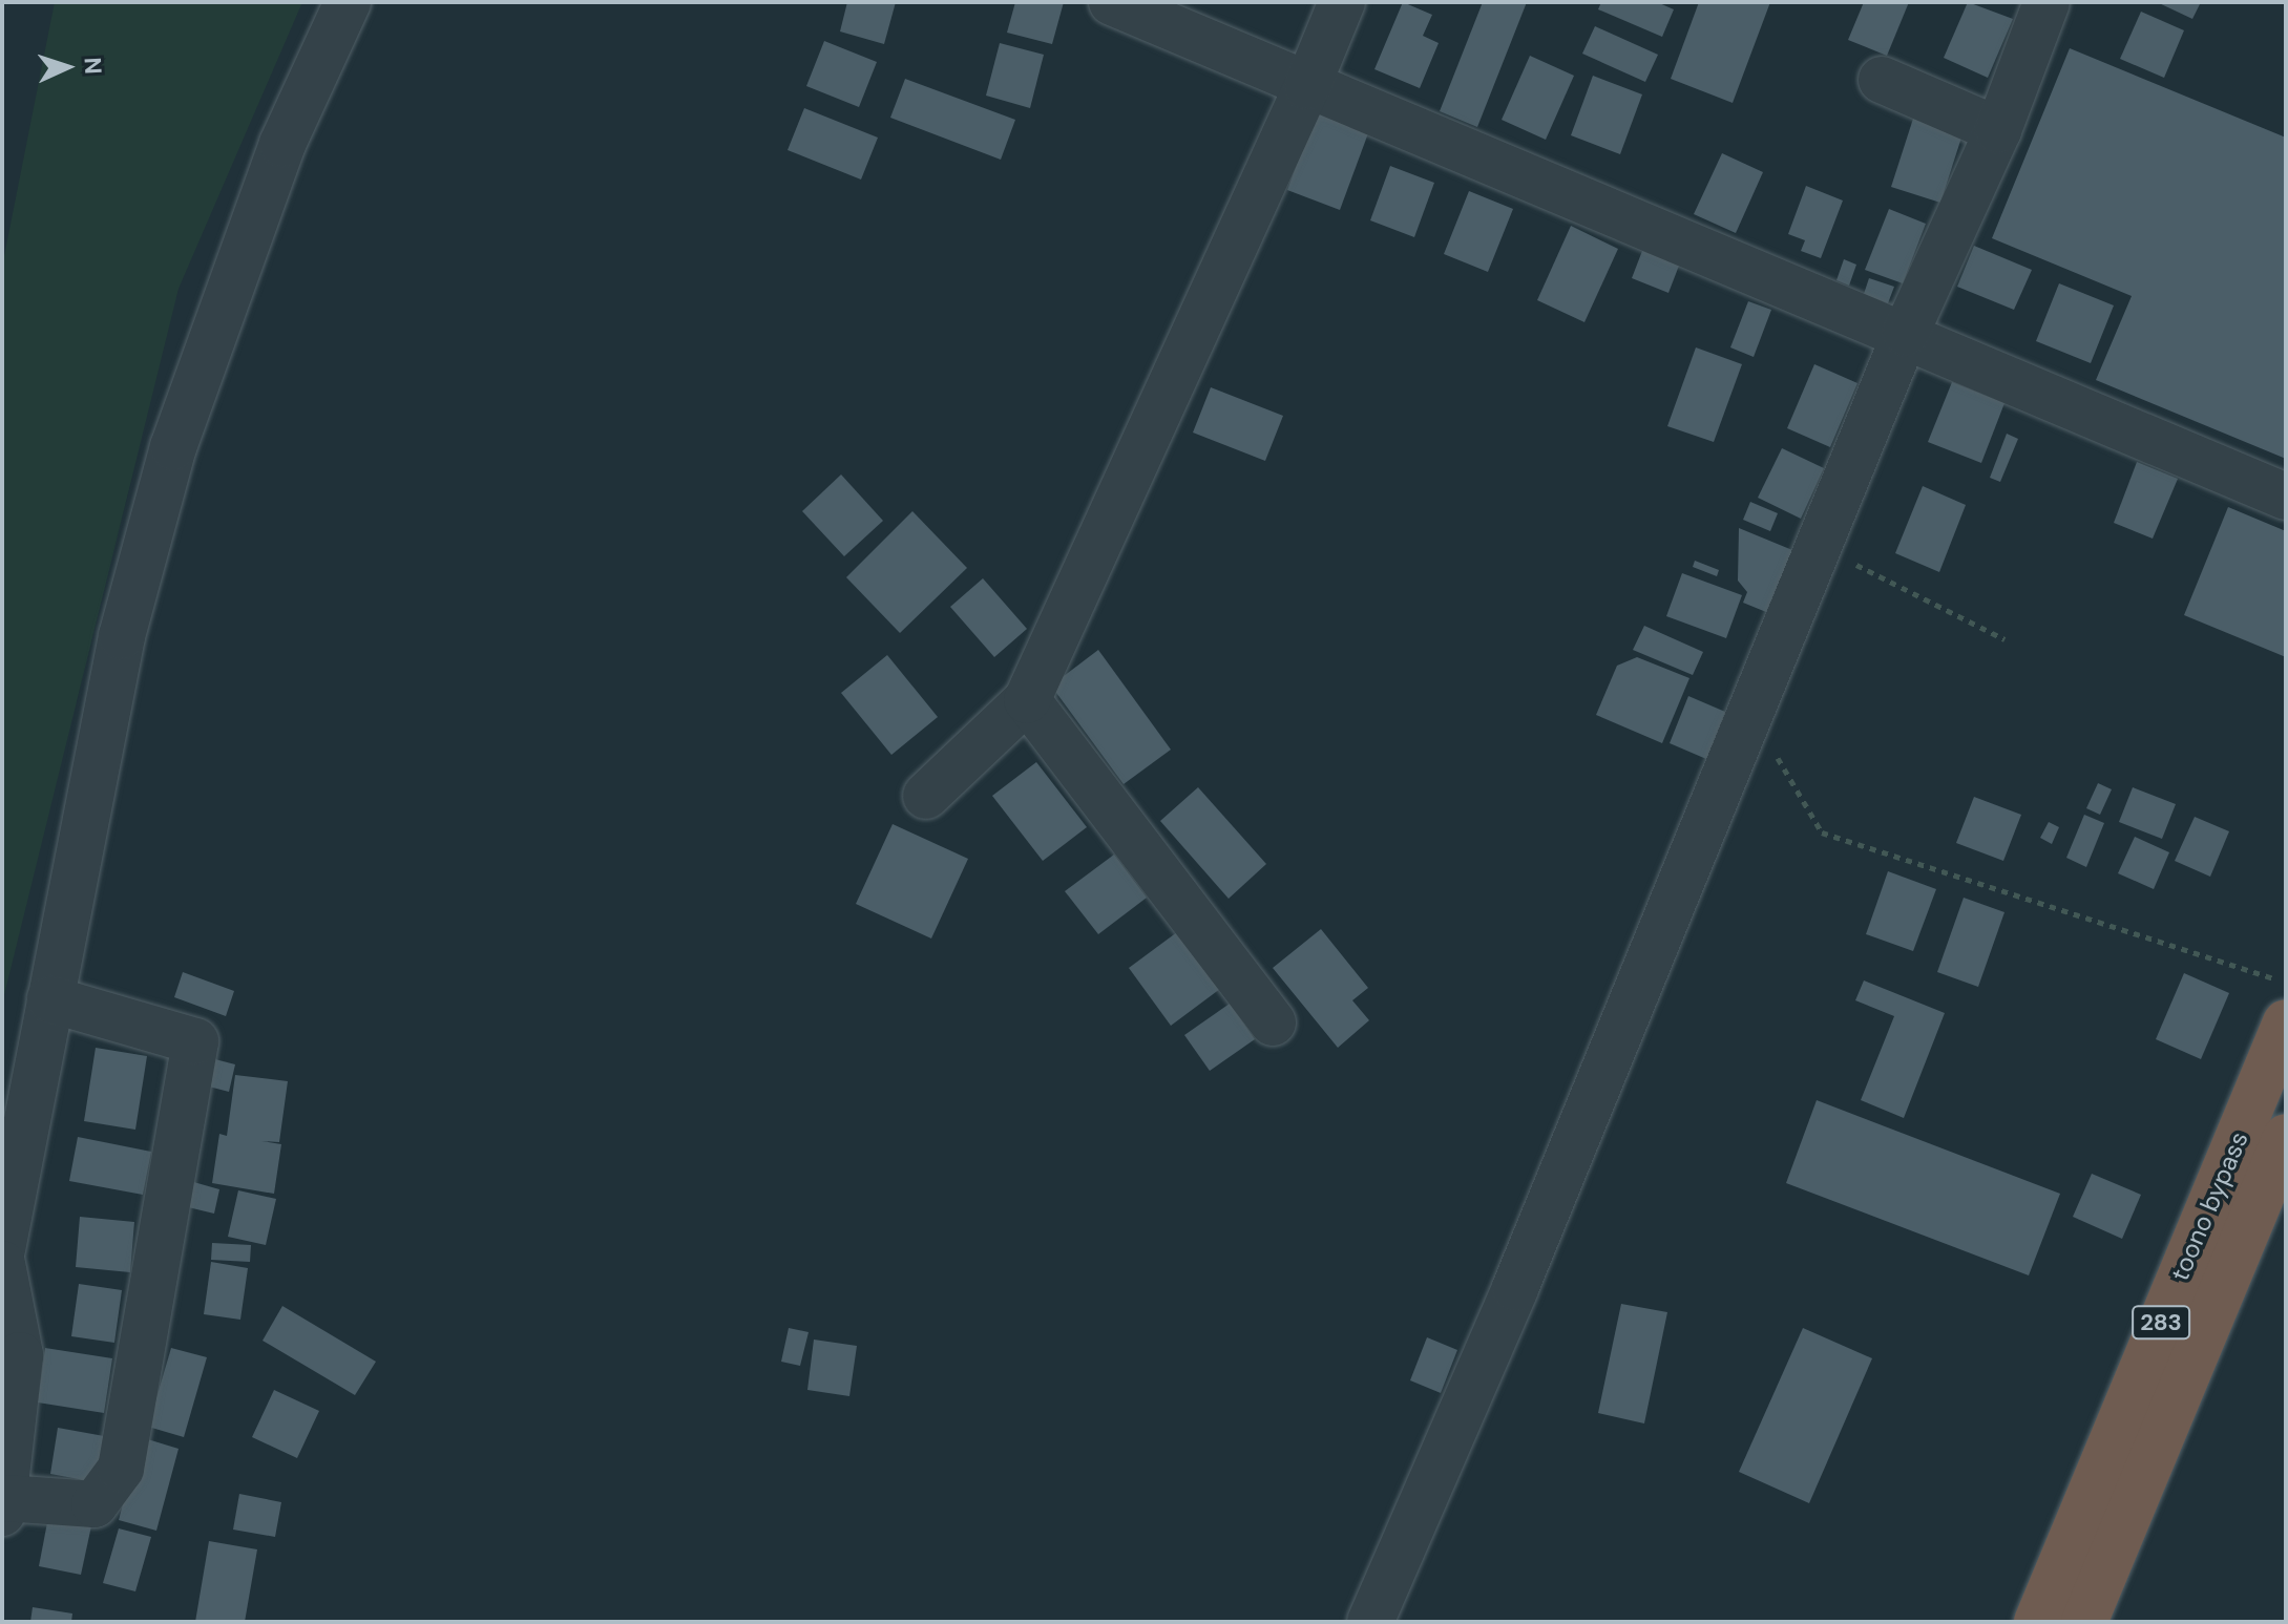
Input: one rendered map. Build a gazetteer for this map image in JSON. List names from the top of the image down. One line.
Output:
{"streets":{"highway":["toono bypass","283"]},"north":"right"}
